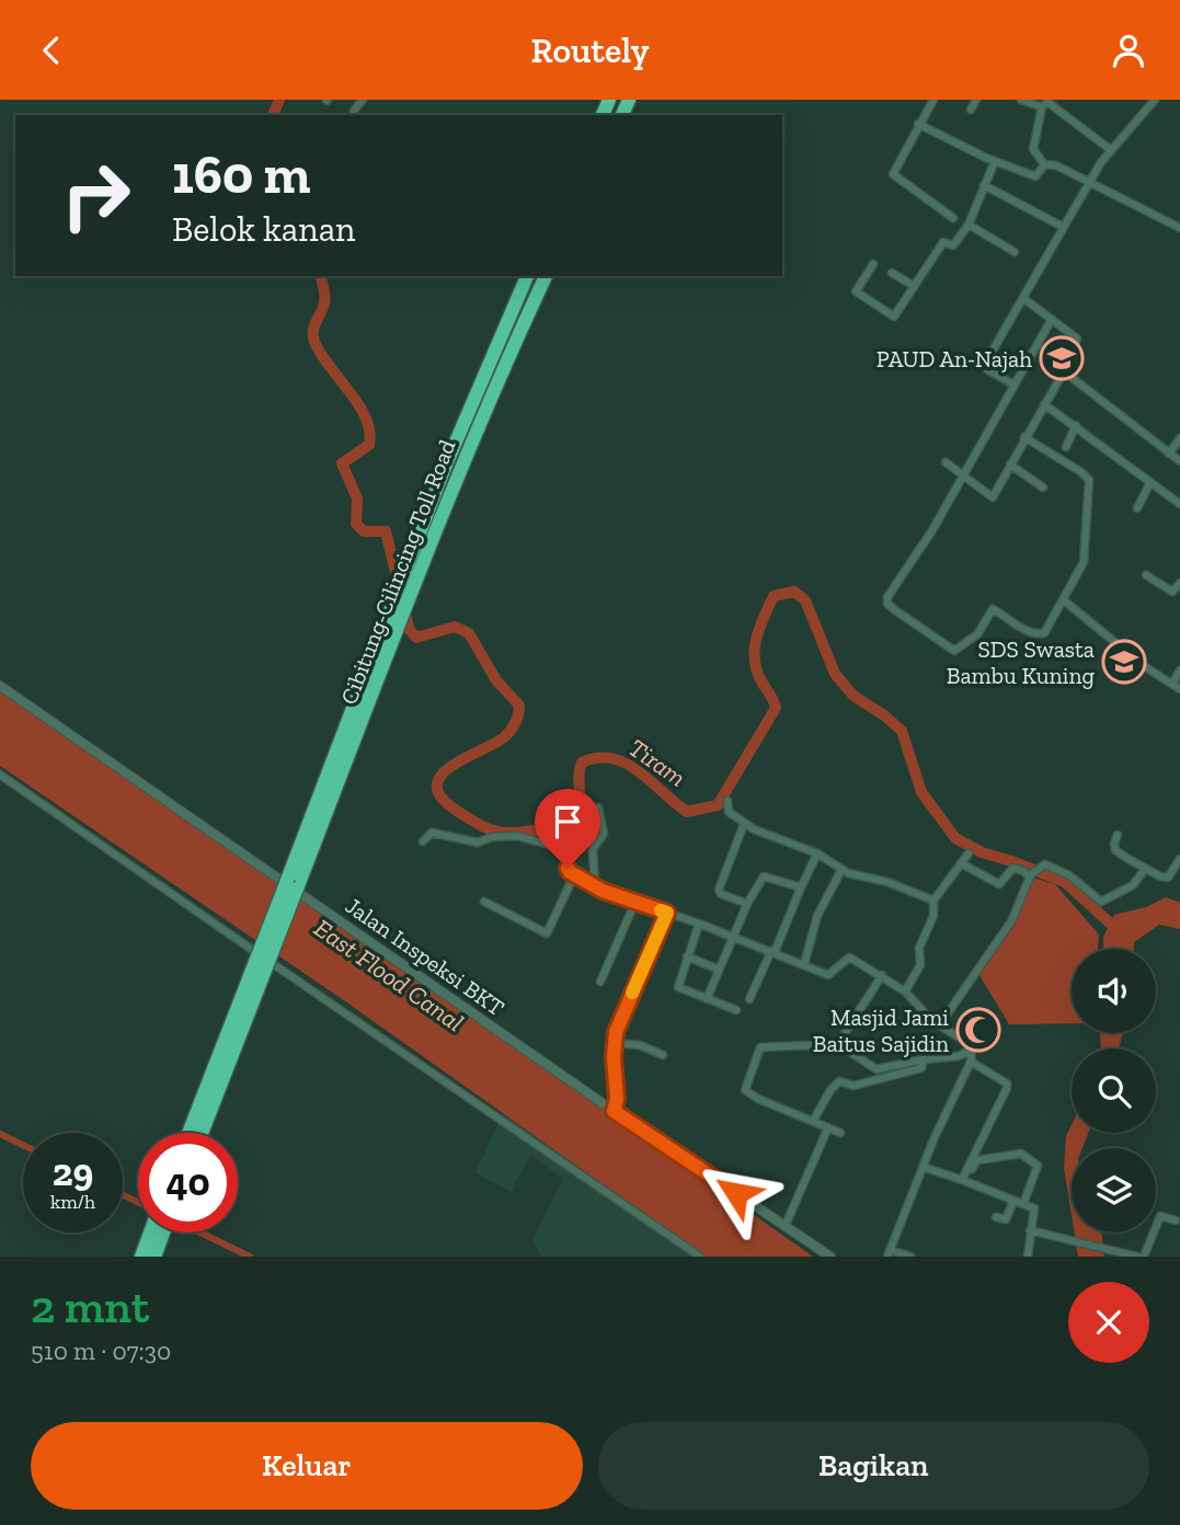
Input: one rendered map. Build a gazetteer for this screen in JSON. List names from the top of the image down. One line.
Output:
{"streets":{"street":["Jalan Inspeksi BKT"]},"water":["Tiram","East Flood Canal"],"places":{"school or university":["PAUD An-Najah","SDS Swasta Bambu Kuning"],"mosque":["Masjid Jami Baitus Sajidin"]},"page":{"header":"Routely","turn":["160 m","Belok kanan"],"speed":"29 km/h","limit":"40","heading":["2 mnt","510 m · 07:30"],"buttons":["Keluar","Bagikan"]}}
